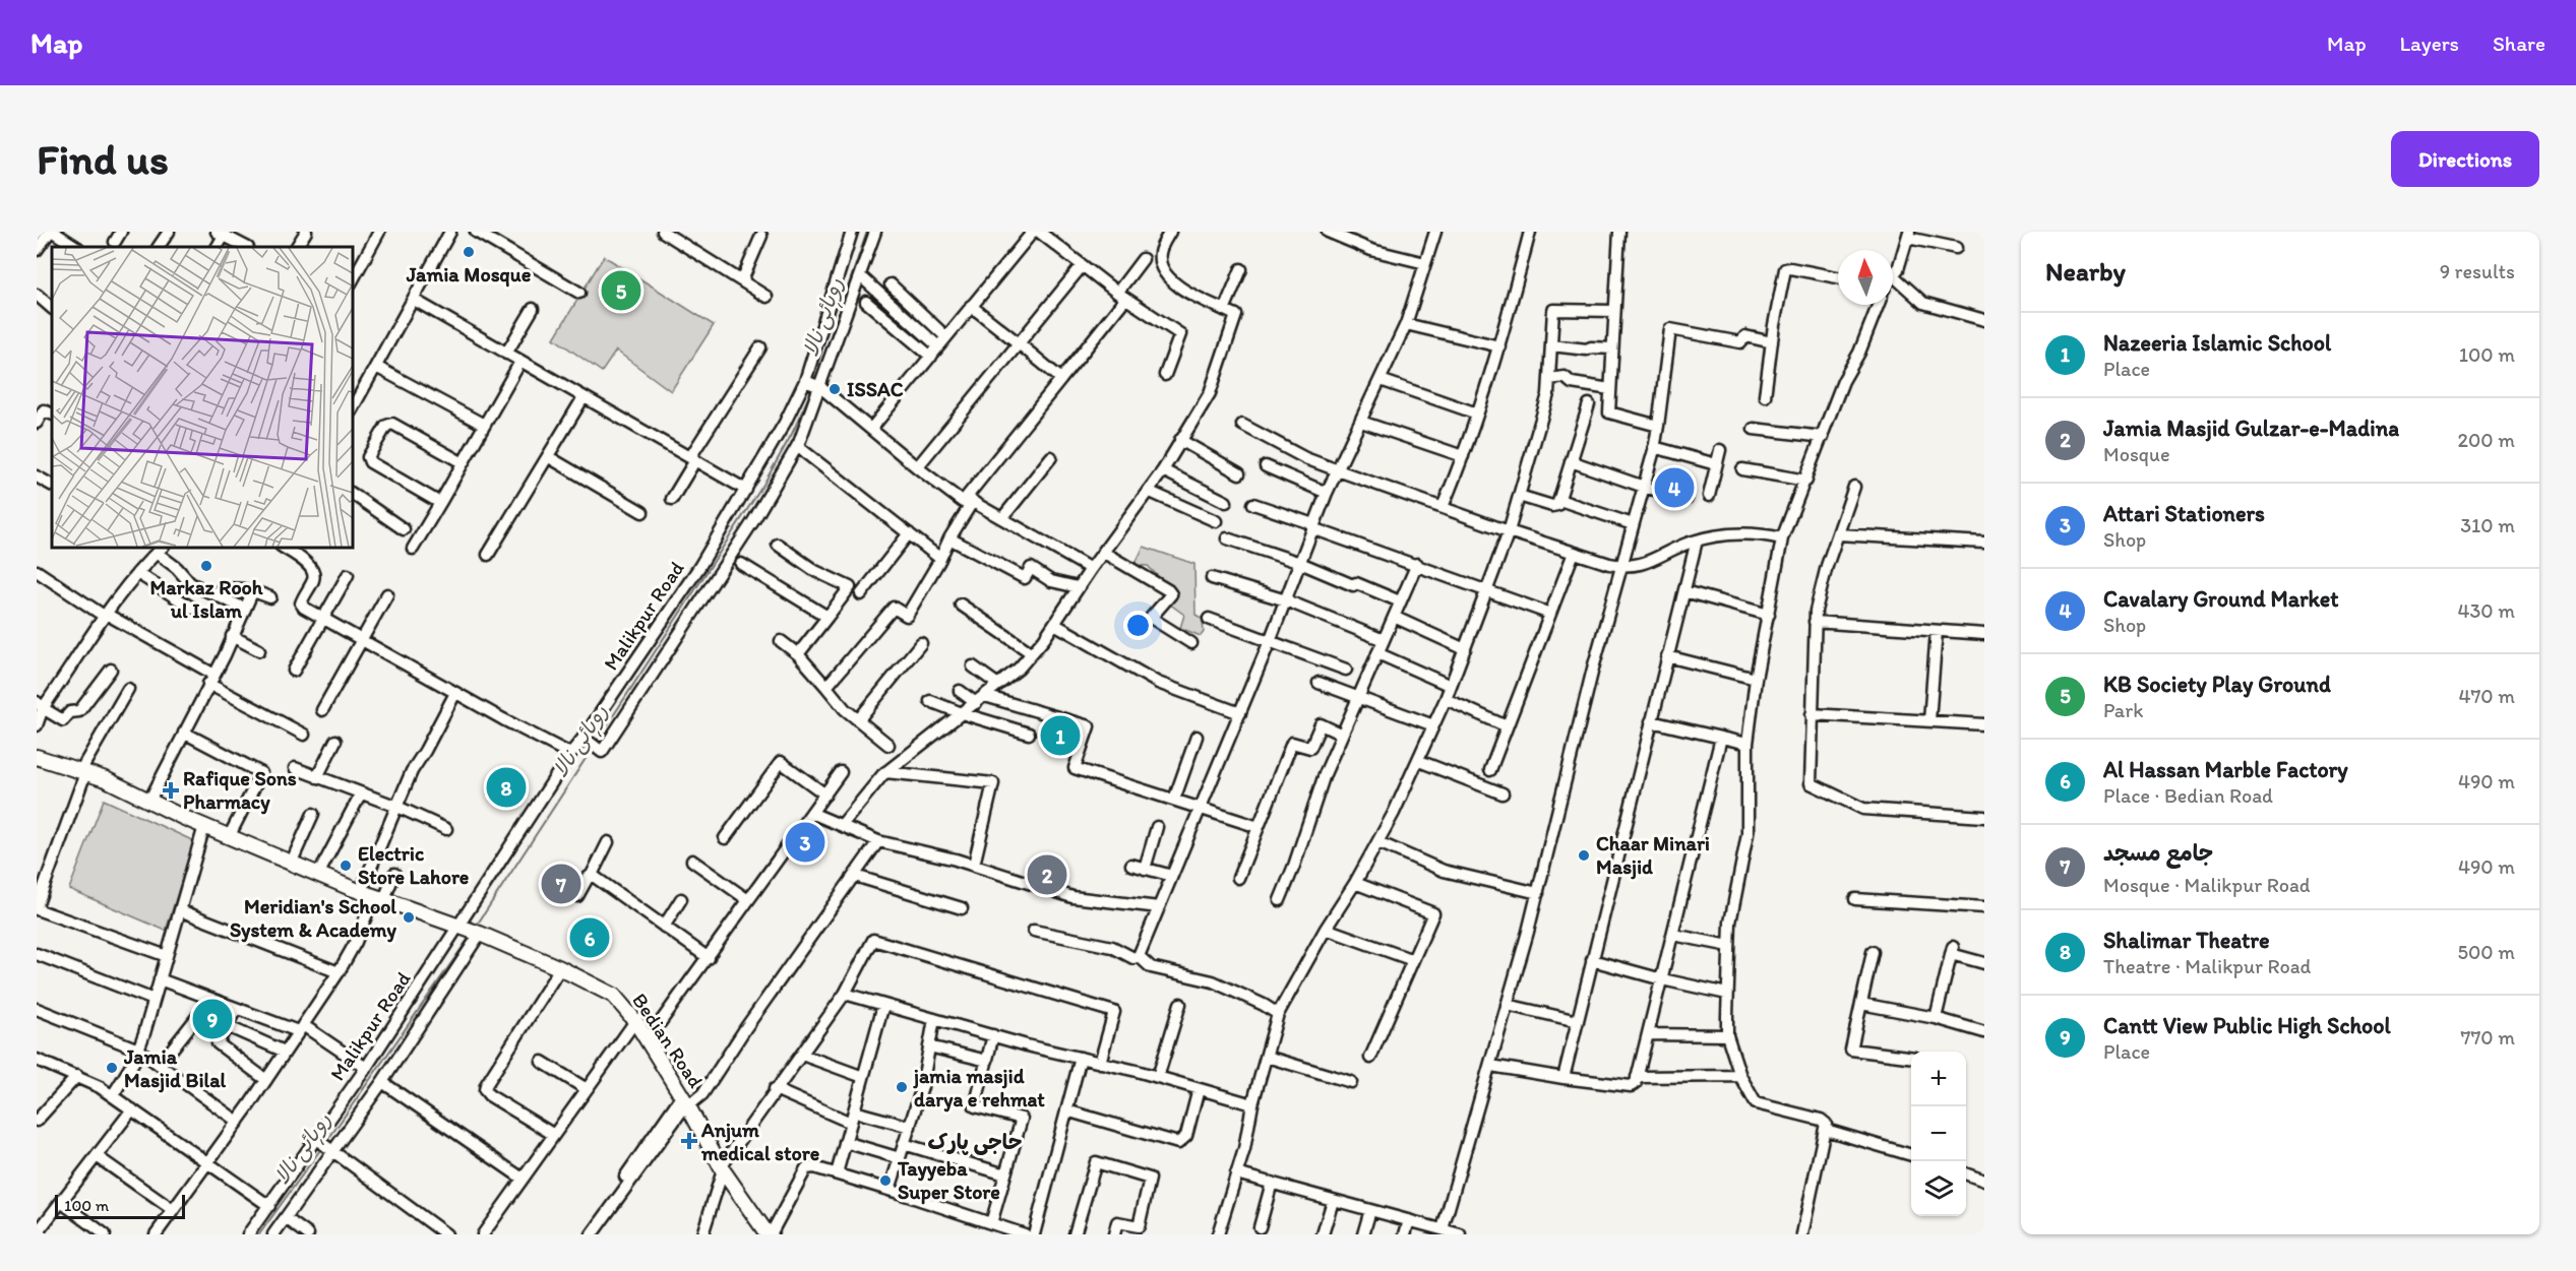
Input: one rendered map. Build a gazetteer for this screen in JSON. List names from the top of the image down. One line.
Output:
{"streets":{"main road":["Bedian Road"],"street":["Malikpur Road"]},"crossings":[["Malikpur Road","Bedian Road"]],"districts":["حاجی پارک"],"water":["روہائی نالا"],"places":{"other":["Jamia Mosque","ISSAC","Markaz Rooh ul Islam","Chaar Minari Masjid","Electric Store Lahore","Meridian's School System & Academy","Jamia Masjid Bilal","jamia masjid darya e rehmat","Tayyeba Super Store"],"health":["Rafique Sons Pharmacy","Anjum medical store"]},"scale_bar":"100 m","north":"top","page":{"header":"Map","nav":["Map","Layers","Share"],"buttons":"Directions","title":"Find us","heading":["Nearby","9 results"],"pins":["5","4","1","8","3","2","7","6","9"],"list":[{"mark":"1","name":"Nazeeria Islamic School","note":"Place","value":"100 m"},{"mark":"2","name":"Jamia Masjid Gulzar-e-Madina","note":"Mosque","value":"200 m"},{"mark":"3","name":"Attari Stationers","note":"Shop","value":"310 m"},{"mark":"4","name":"Cavalary Ground Market","note":"Shop","value":"430 m"},{"mark":"5","name":"KB Society Play Ground","note":"Park","value":"470 m"},{"mark":"6","name":"Al Hassan Marble Factory","note":"Place · Bedian Road","value":"490 m"},{"mark":"7","name":"جامع مسجد","note":"Mosque · Malikpur Road","value":"490 m"},{"mark":"8","name":"Shalimar Theatre","note":"Theatre · Malikpur Road","value":"500 m"},{"mark":"9","name":"Cantt View Public High School","note":"Place","value":"770 m"}],"map_buttons":["+","−"],"scale":"100 m"}}
